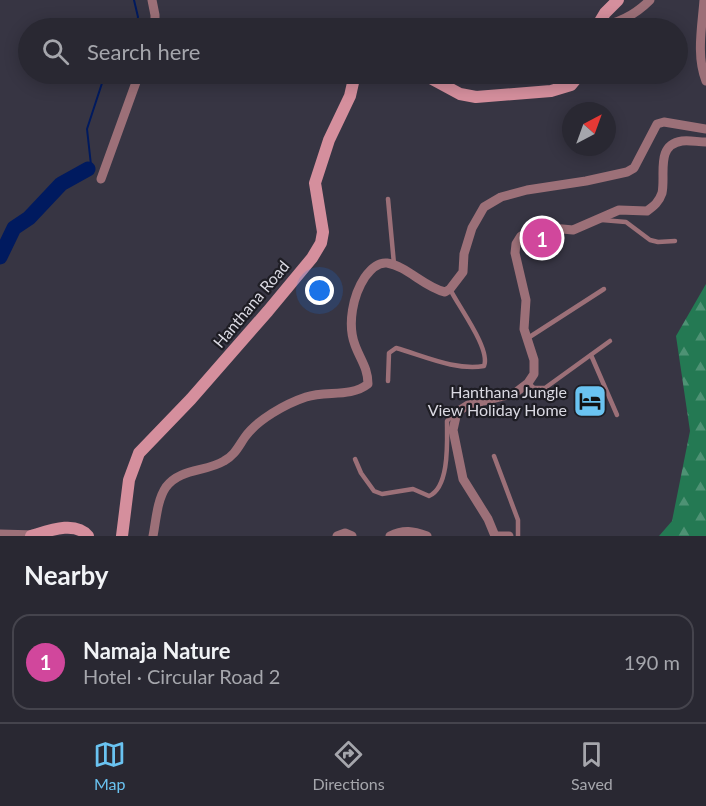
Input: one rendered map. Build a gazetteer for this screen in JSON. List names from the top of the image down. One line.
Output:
{"streets":{"street":["Hanthana Road"]},"places":{"hotel":["Hanthana Jungle View Holiday Home"]},"north":"top right","page":{"search":"Search here","pins":"1","heading":"Nearby","list":[{"mark":"1","name":"Namaja Nature","note":"Hotel · Circular Road 2","value":"190 m"}],"nav":["Map","Directions","Saved"]}}
